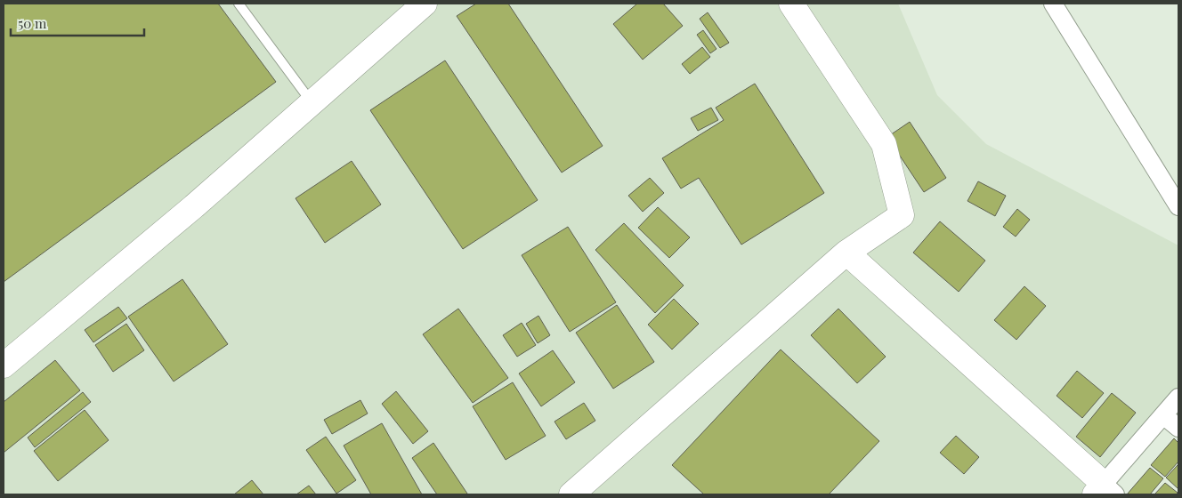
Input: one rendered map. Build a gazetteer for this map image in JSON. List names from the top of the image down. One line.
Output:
{"scale_bar":"50 m"}
